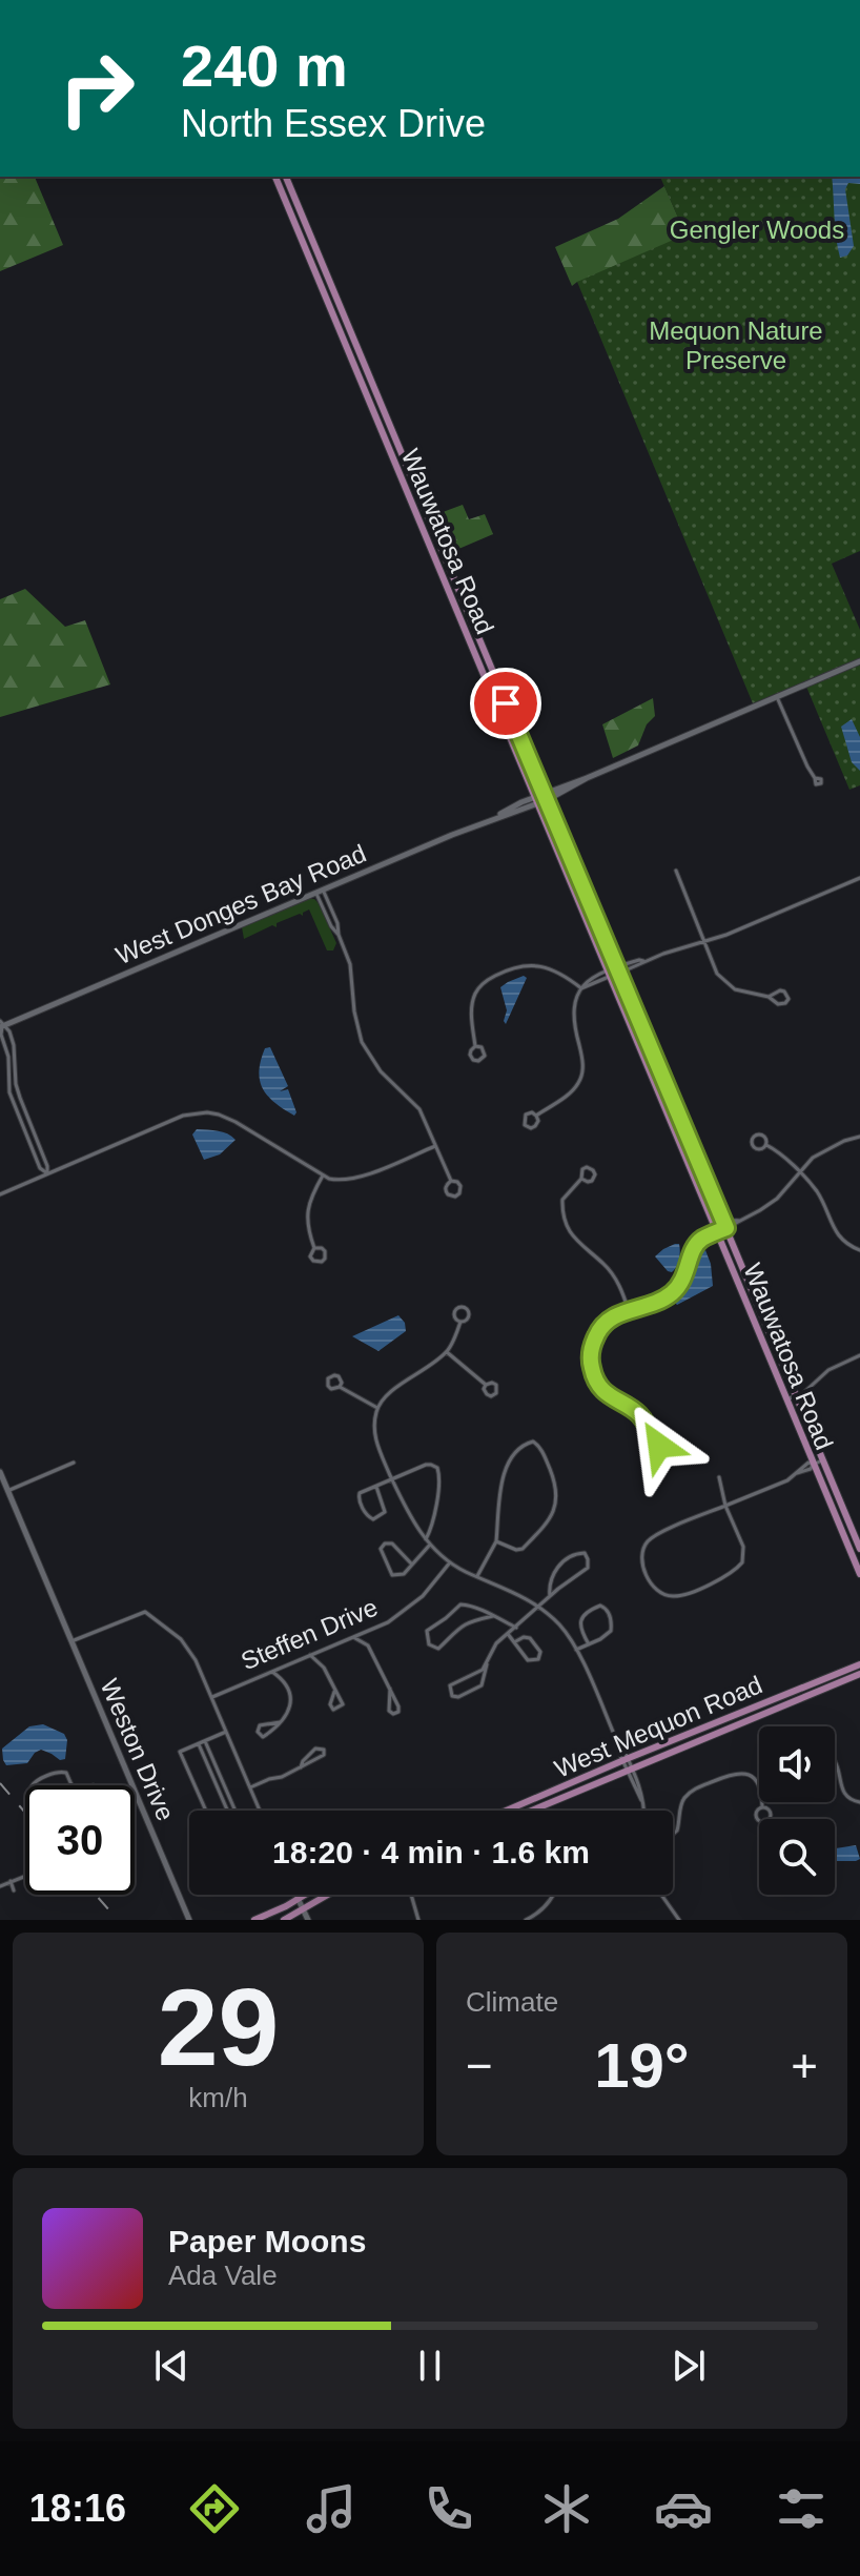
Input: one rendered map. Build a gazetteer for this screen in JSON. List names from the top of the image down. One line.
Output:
{"streets":{"main road":["Wauwatosa Road","West Mequon Road"],"street":["West Donges Bay Road","Steffen Drive","Weston Drive"]},"crossings":[["Wauwatosa Road","West Donges Bay Road"]],"parks":["Gengler Woods","Mequon Nature Preserve"],"page":{"turn":["240 m","North Essex Drive"],"limit":"30","trip":"18:20 · 4 min · 1.6 km","tile":[["29","km/h"],"Climate"],"heat":["−","19°","+"],"song":["Paper Moons","Ada Vale"],"tabs":"18:16"}}
